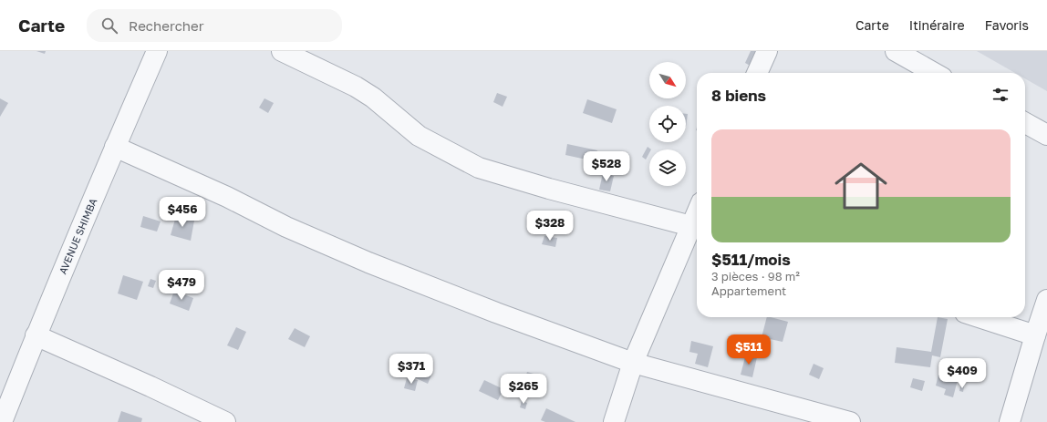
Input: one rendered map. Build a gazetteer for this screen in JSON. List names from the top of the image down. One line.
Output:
{"streets":{"street":["AVENUE SHIMBA"]},"north":"bottom right","page":{"header":"Carte","search":"Rechercher","nav":["Carte","Itinéraire","Favoris"],"heading":"8 biens","list":[{"name":"$511/mois","note":"3 pièces · 98 m² · Appartement"}],"price":["$528","$456","$328","$479","$511","$371","$409","$265"]}}
